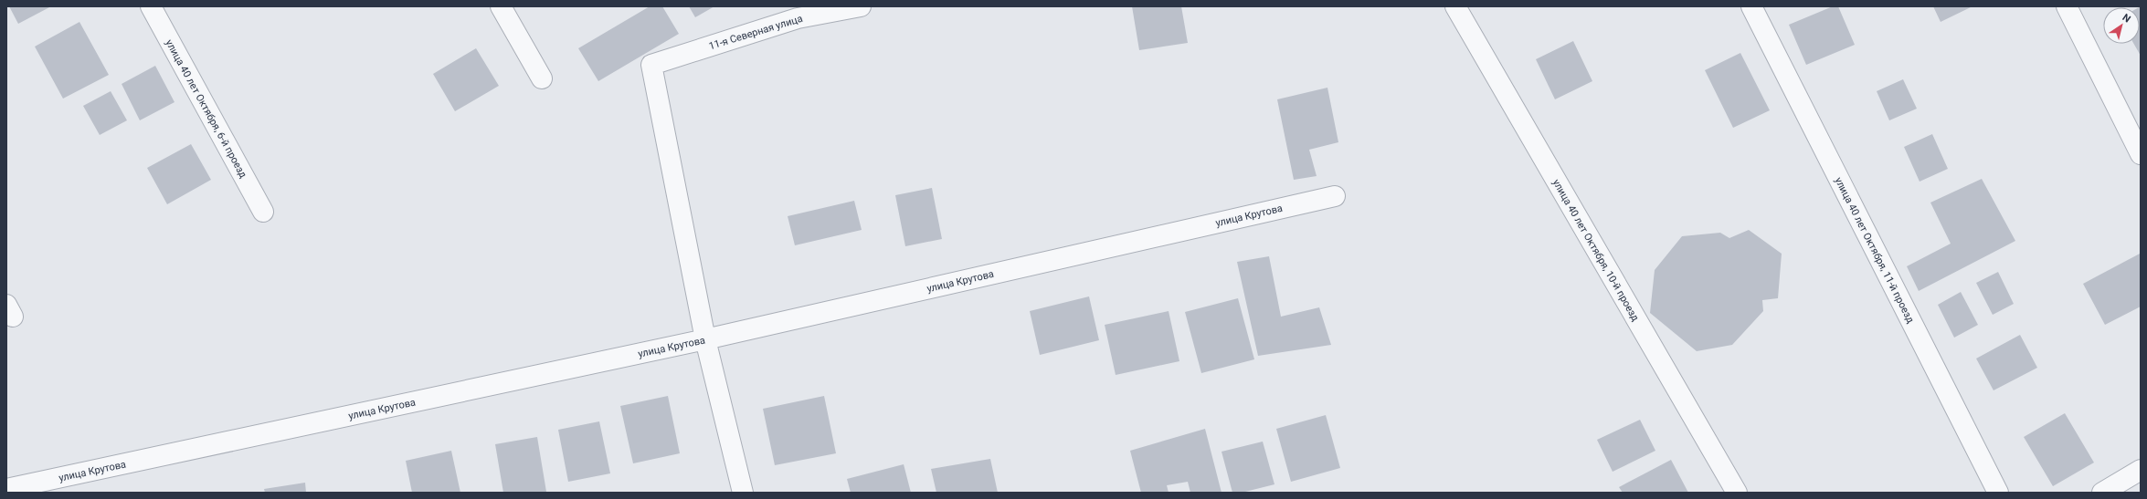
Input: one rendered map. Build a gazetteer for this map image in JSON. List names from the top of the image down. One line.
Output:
{"streets":{"street":["11-я Северная улица","улица 40 лет Октября, 6-й проезд","улица Крутова","улица 40 лет Октября, 10-й проезд","улица 40 лет Октября, 11-й проезд"]},"crossings":[["11-я Северная улица","улица Крутова"]],"north":"top right"}
